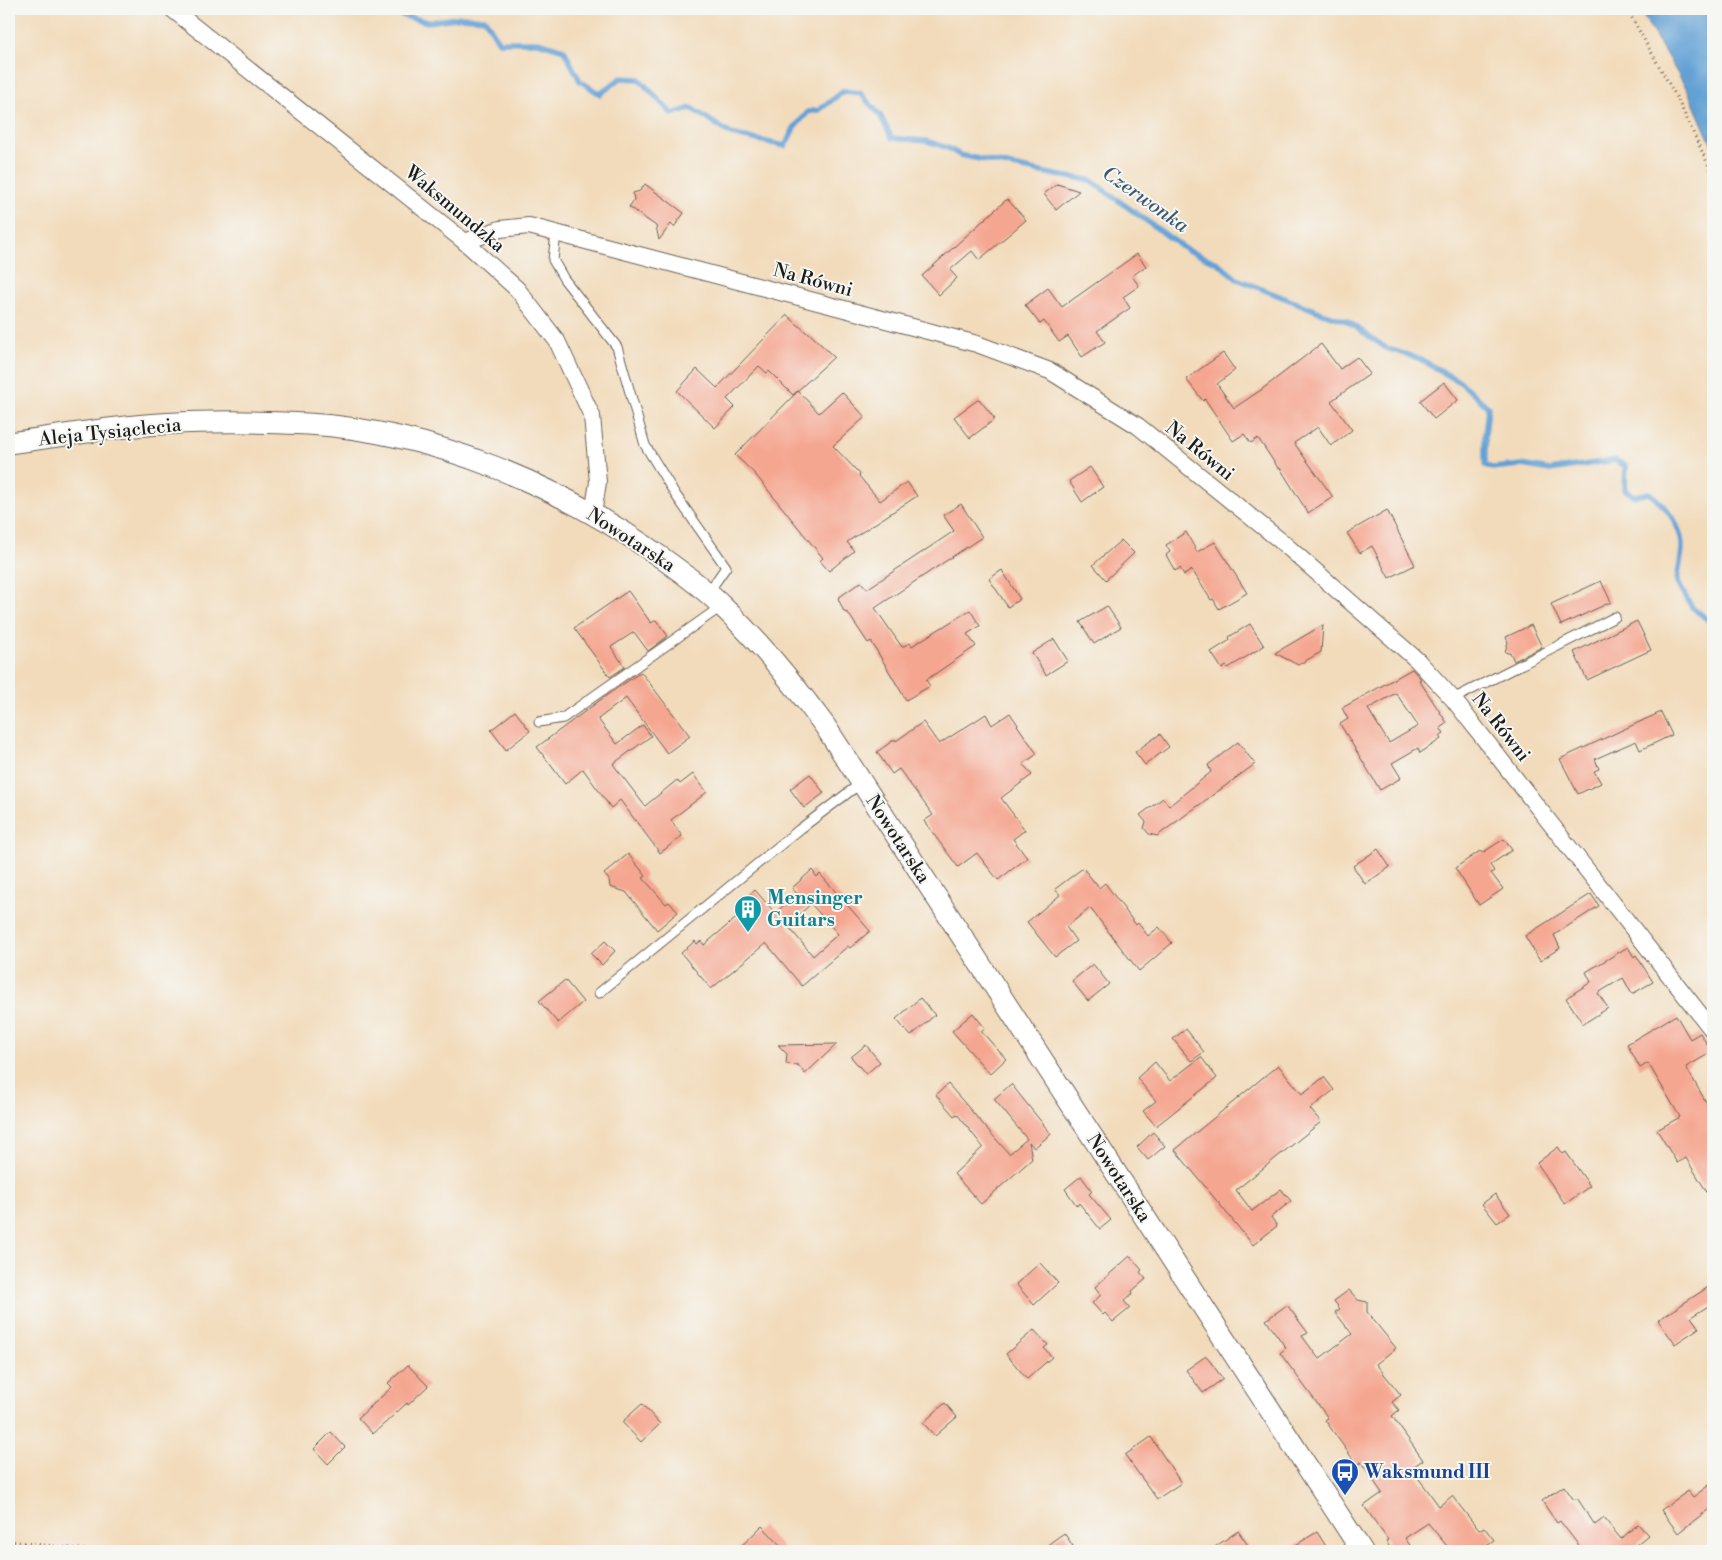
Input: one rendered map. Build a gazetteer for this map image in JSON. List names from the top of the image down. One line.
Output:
{"streets":{"street":["Waksmundzka","Na Równi","Aleja Tysiąclecia","Nowotarska"]},"crossings":[["Waksmundzka","Na Równi"],["Waksmundzka","Nowotarska"],["Aleja Tysiąclecia","Nowotarska"]],"water":["Czerwonka"],"places":{"building":["Mensinger Guitars"],"bus stop":["Waksmund III"]}}
